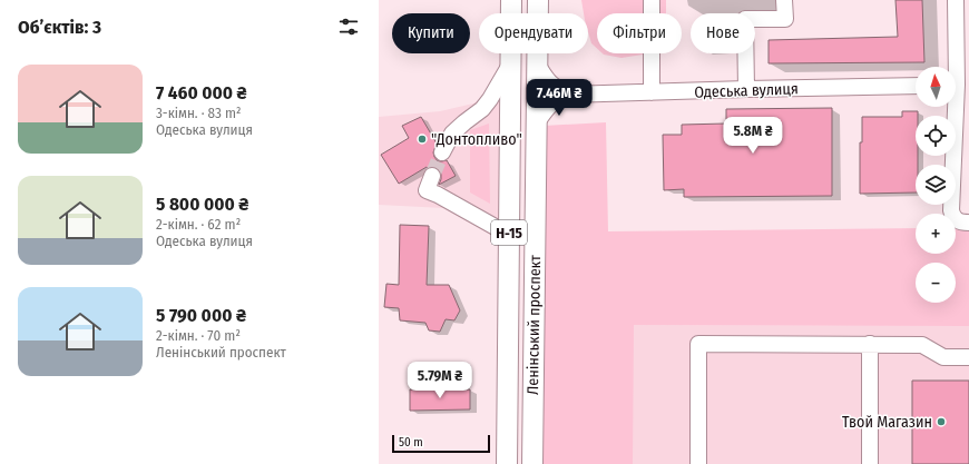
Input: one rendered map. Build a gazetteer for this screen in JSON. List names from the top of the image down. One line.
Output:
{"streets":{"main road":["Н-15","Ленінський проспект"],"street":["Одеська вулиця"]},"crossings":[["Одеська вулиця","Ленінський проспект"]],"places":["\"Донтопливо\"","Твой Магазин"],"scale_bar":"50 m","north":"top","page":{"heading":"Об’єктів: 3","chip":["Купити","Орендувати","Фільтри","Нове"],"list":[{"name":"7 460 000 ₴","note":"3-кімн. · 83 m² · Одеська вулиця"},{"name":"5 800 000 ₴","note":"2-кімн. · 62 m² · Одеська вулиця"},{"name":"5 790 000 ₴","note":"2-кімн. · 70 m² · Ленінський проспект"}],"map_buttons":["+","−"],"price":["7.46M ₴","5.8M ₴","5.79M ₴"],"scale":"50 m"}}
